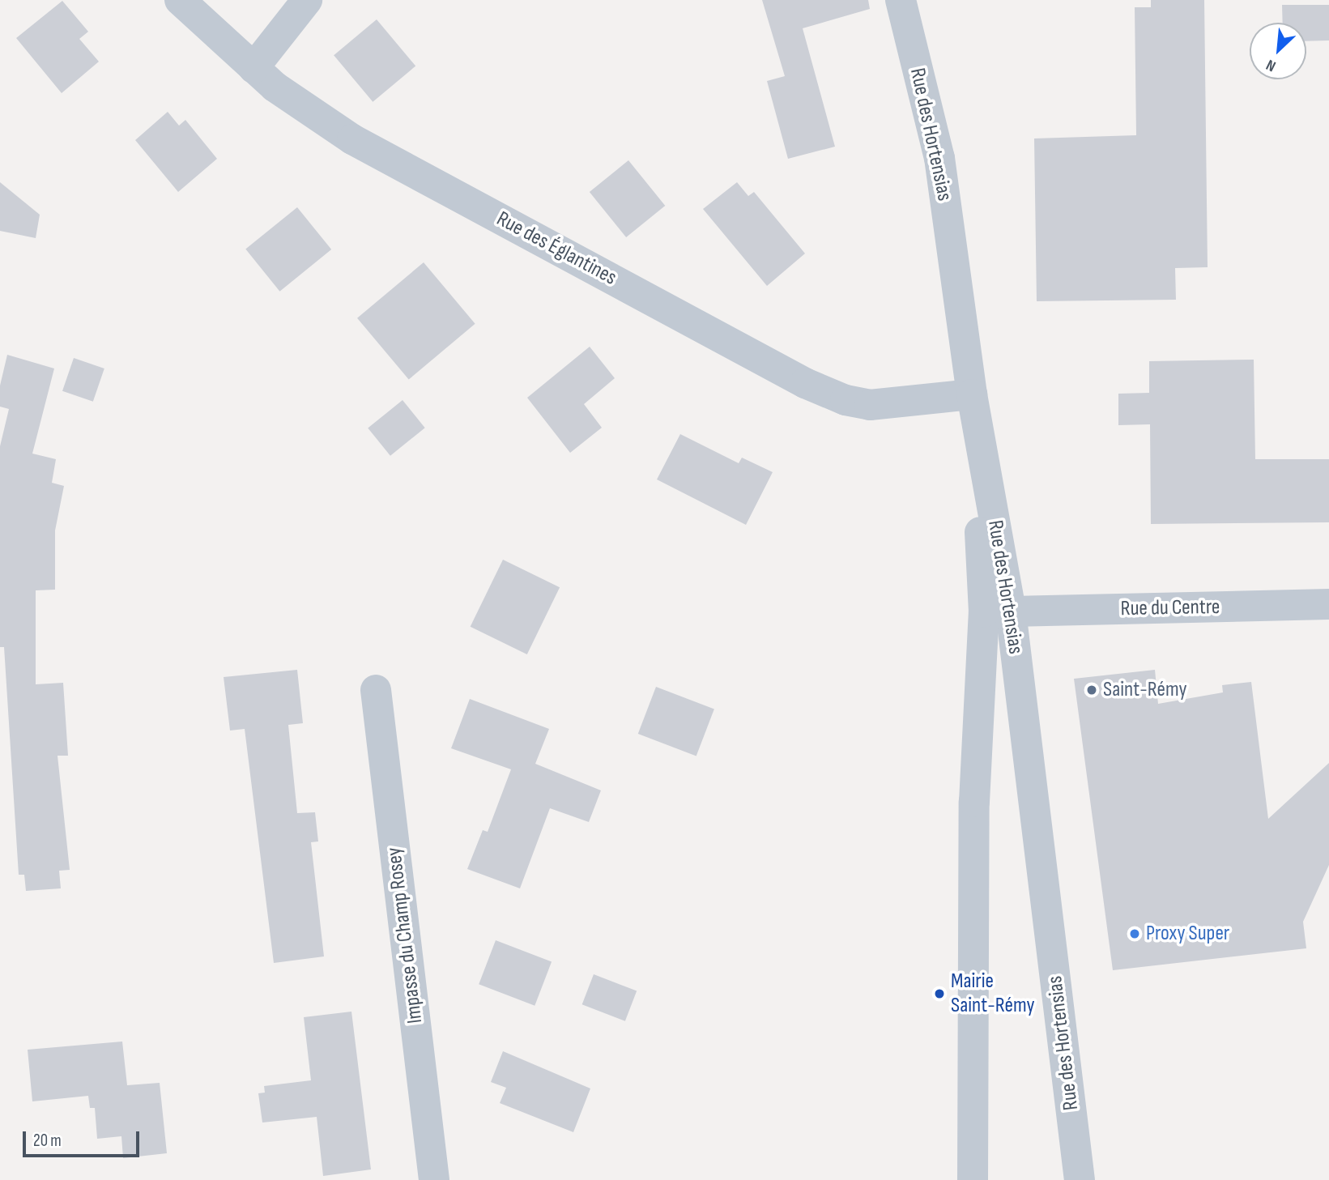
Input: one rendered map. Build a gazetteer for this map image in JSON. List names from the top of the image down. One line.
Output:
{"streets":{"street":["Rue des Hortensias","Rue des Églantines","Rue du Centre","Impasse du Champ Rosey"]},"crossings":[["Rue des Hortensias","Rue des Églantines"],["Rue des Hortensias","Rue du Centre"]],"places":["Saint-Rémy","Proxy Super","Mairie Saint-Rémy"],"scale_bar":"20 m","north":"bottom left"}
